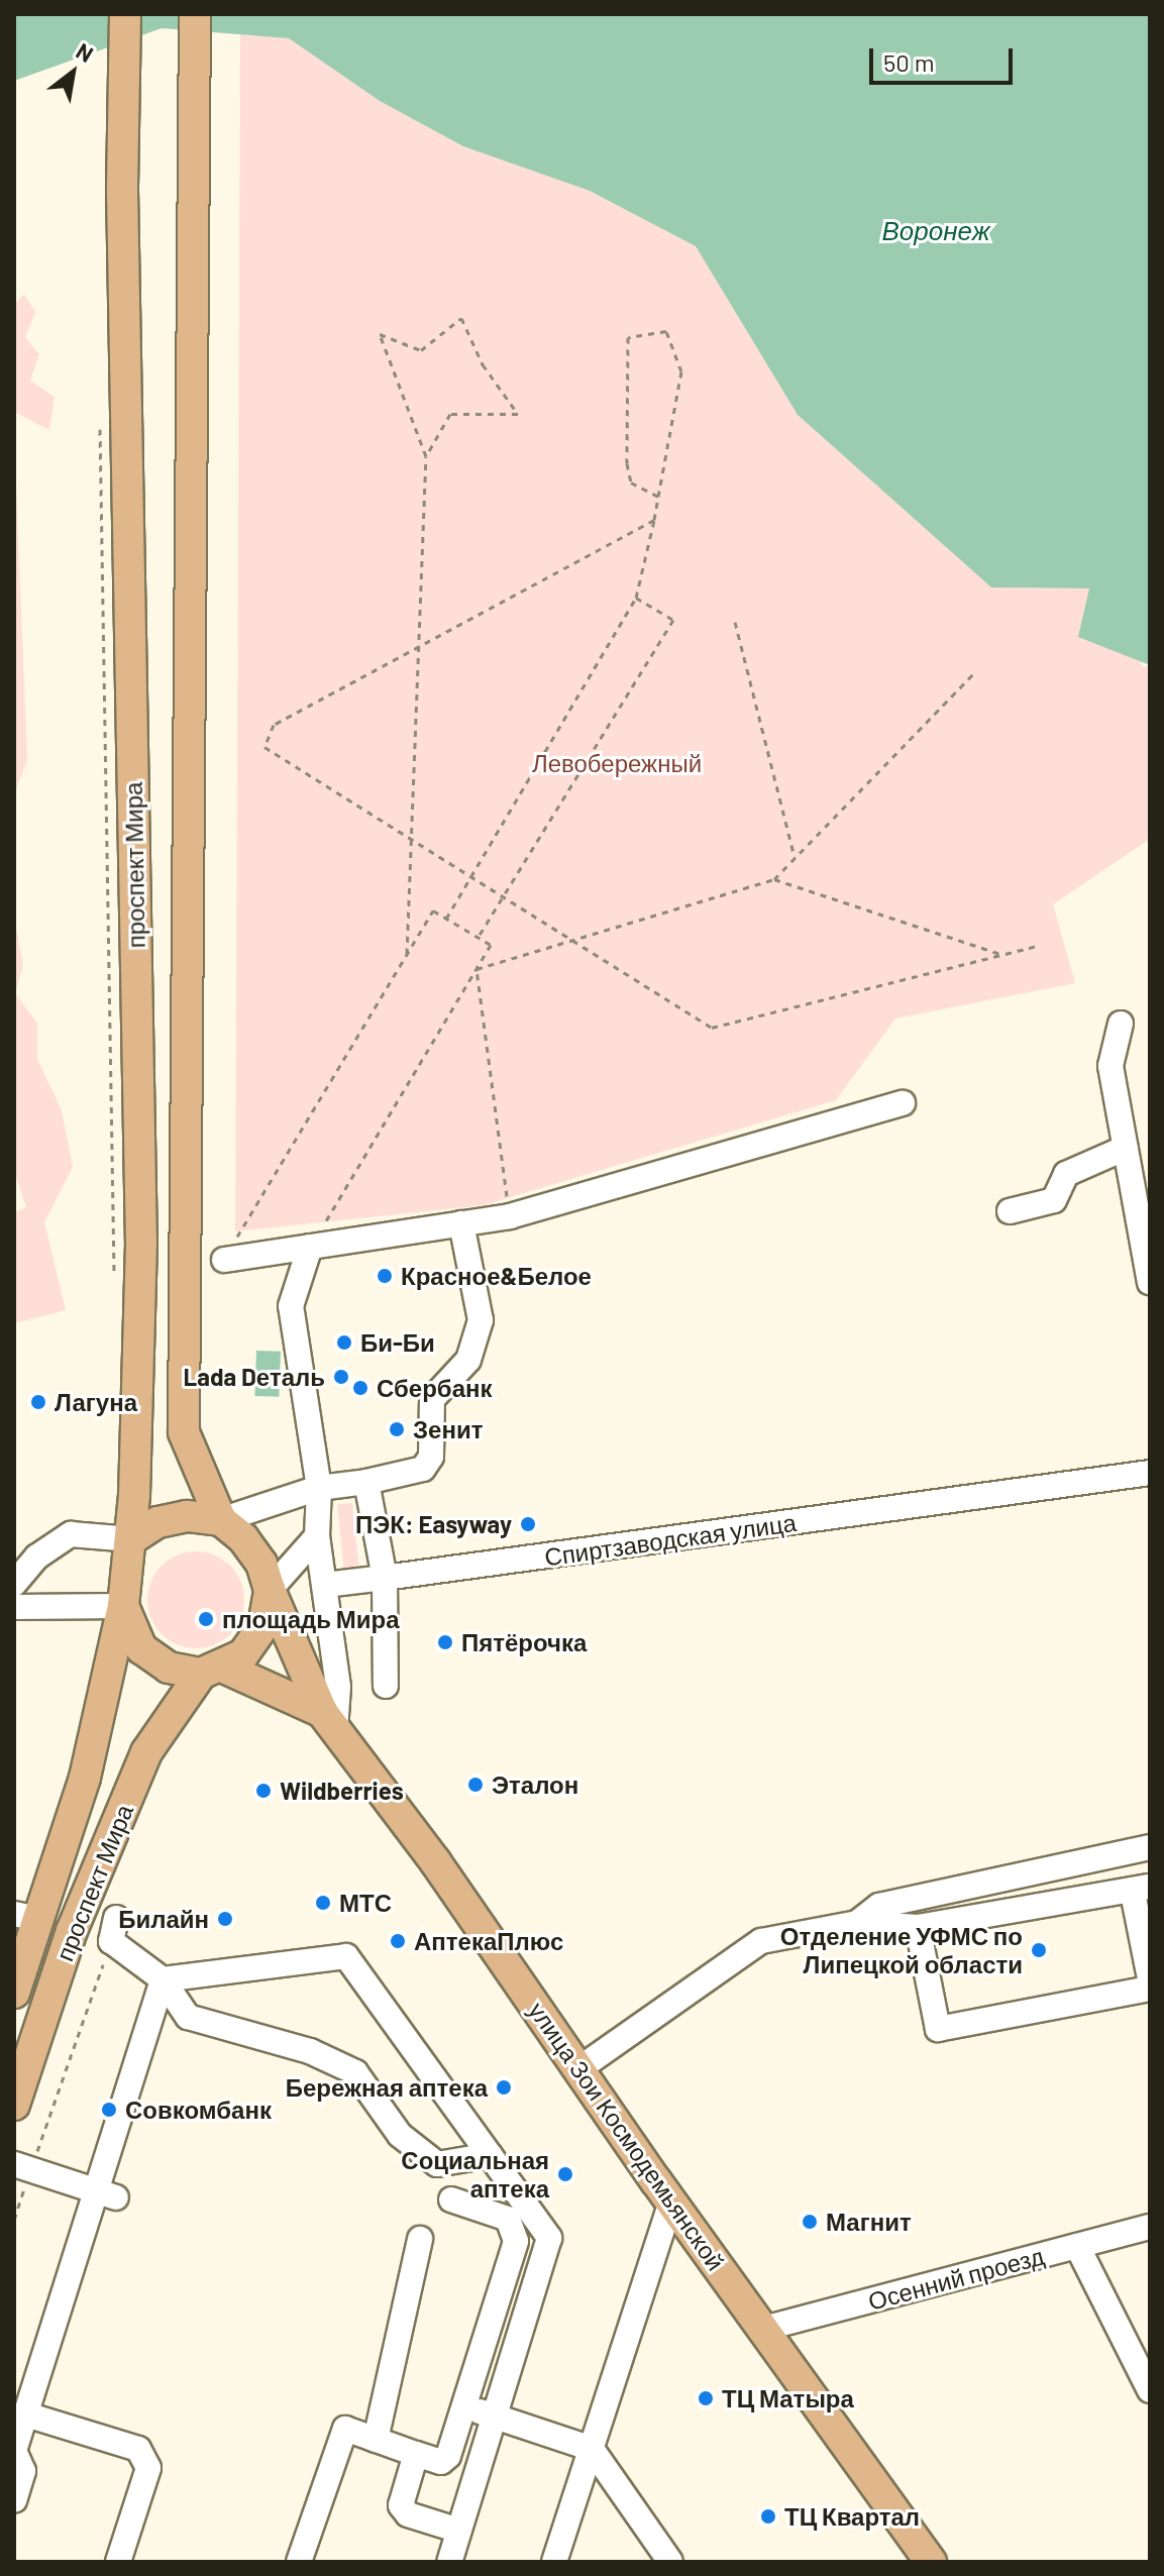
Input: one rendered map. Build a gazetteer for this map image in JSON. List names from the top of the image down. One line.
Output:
{"streets":{"main road":["проспект Мира","улица Зои Космодемьянской"],"street":["Спиртзаводская улица","Осенний проезд"]},"crossings":[["проспект Мира","улица Зои Космодемьянской"],["улица Зои Космодемьянской","Осенний проезд"]],"water":["Воронеж"],"parks":["Левобережный"],"places":["Красное&Белое","Би-Би","Lada Dеталь","Сбербанк","Лагуна","Зенит","ПЭК: Easyway","площадь Мира","Пятёрочка","Эталон","Wildberries","МТС","Билайн","АптекаПлюс","Отделение УФМС по Липецкой области","Бережная аптека","Совкомбанк","Социальная аптека","Магнит","ТЦ Матыра","ТЦ Квартал"],"scale_bar":"50 m","north":"top right"}
